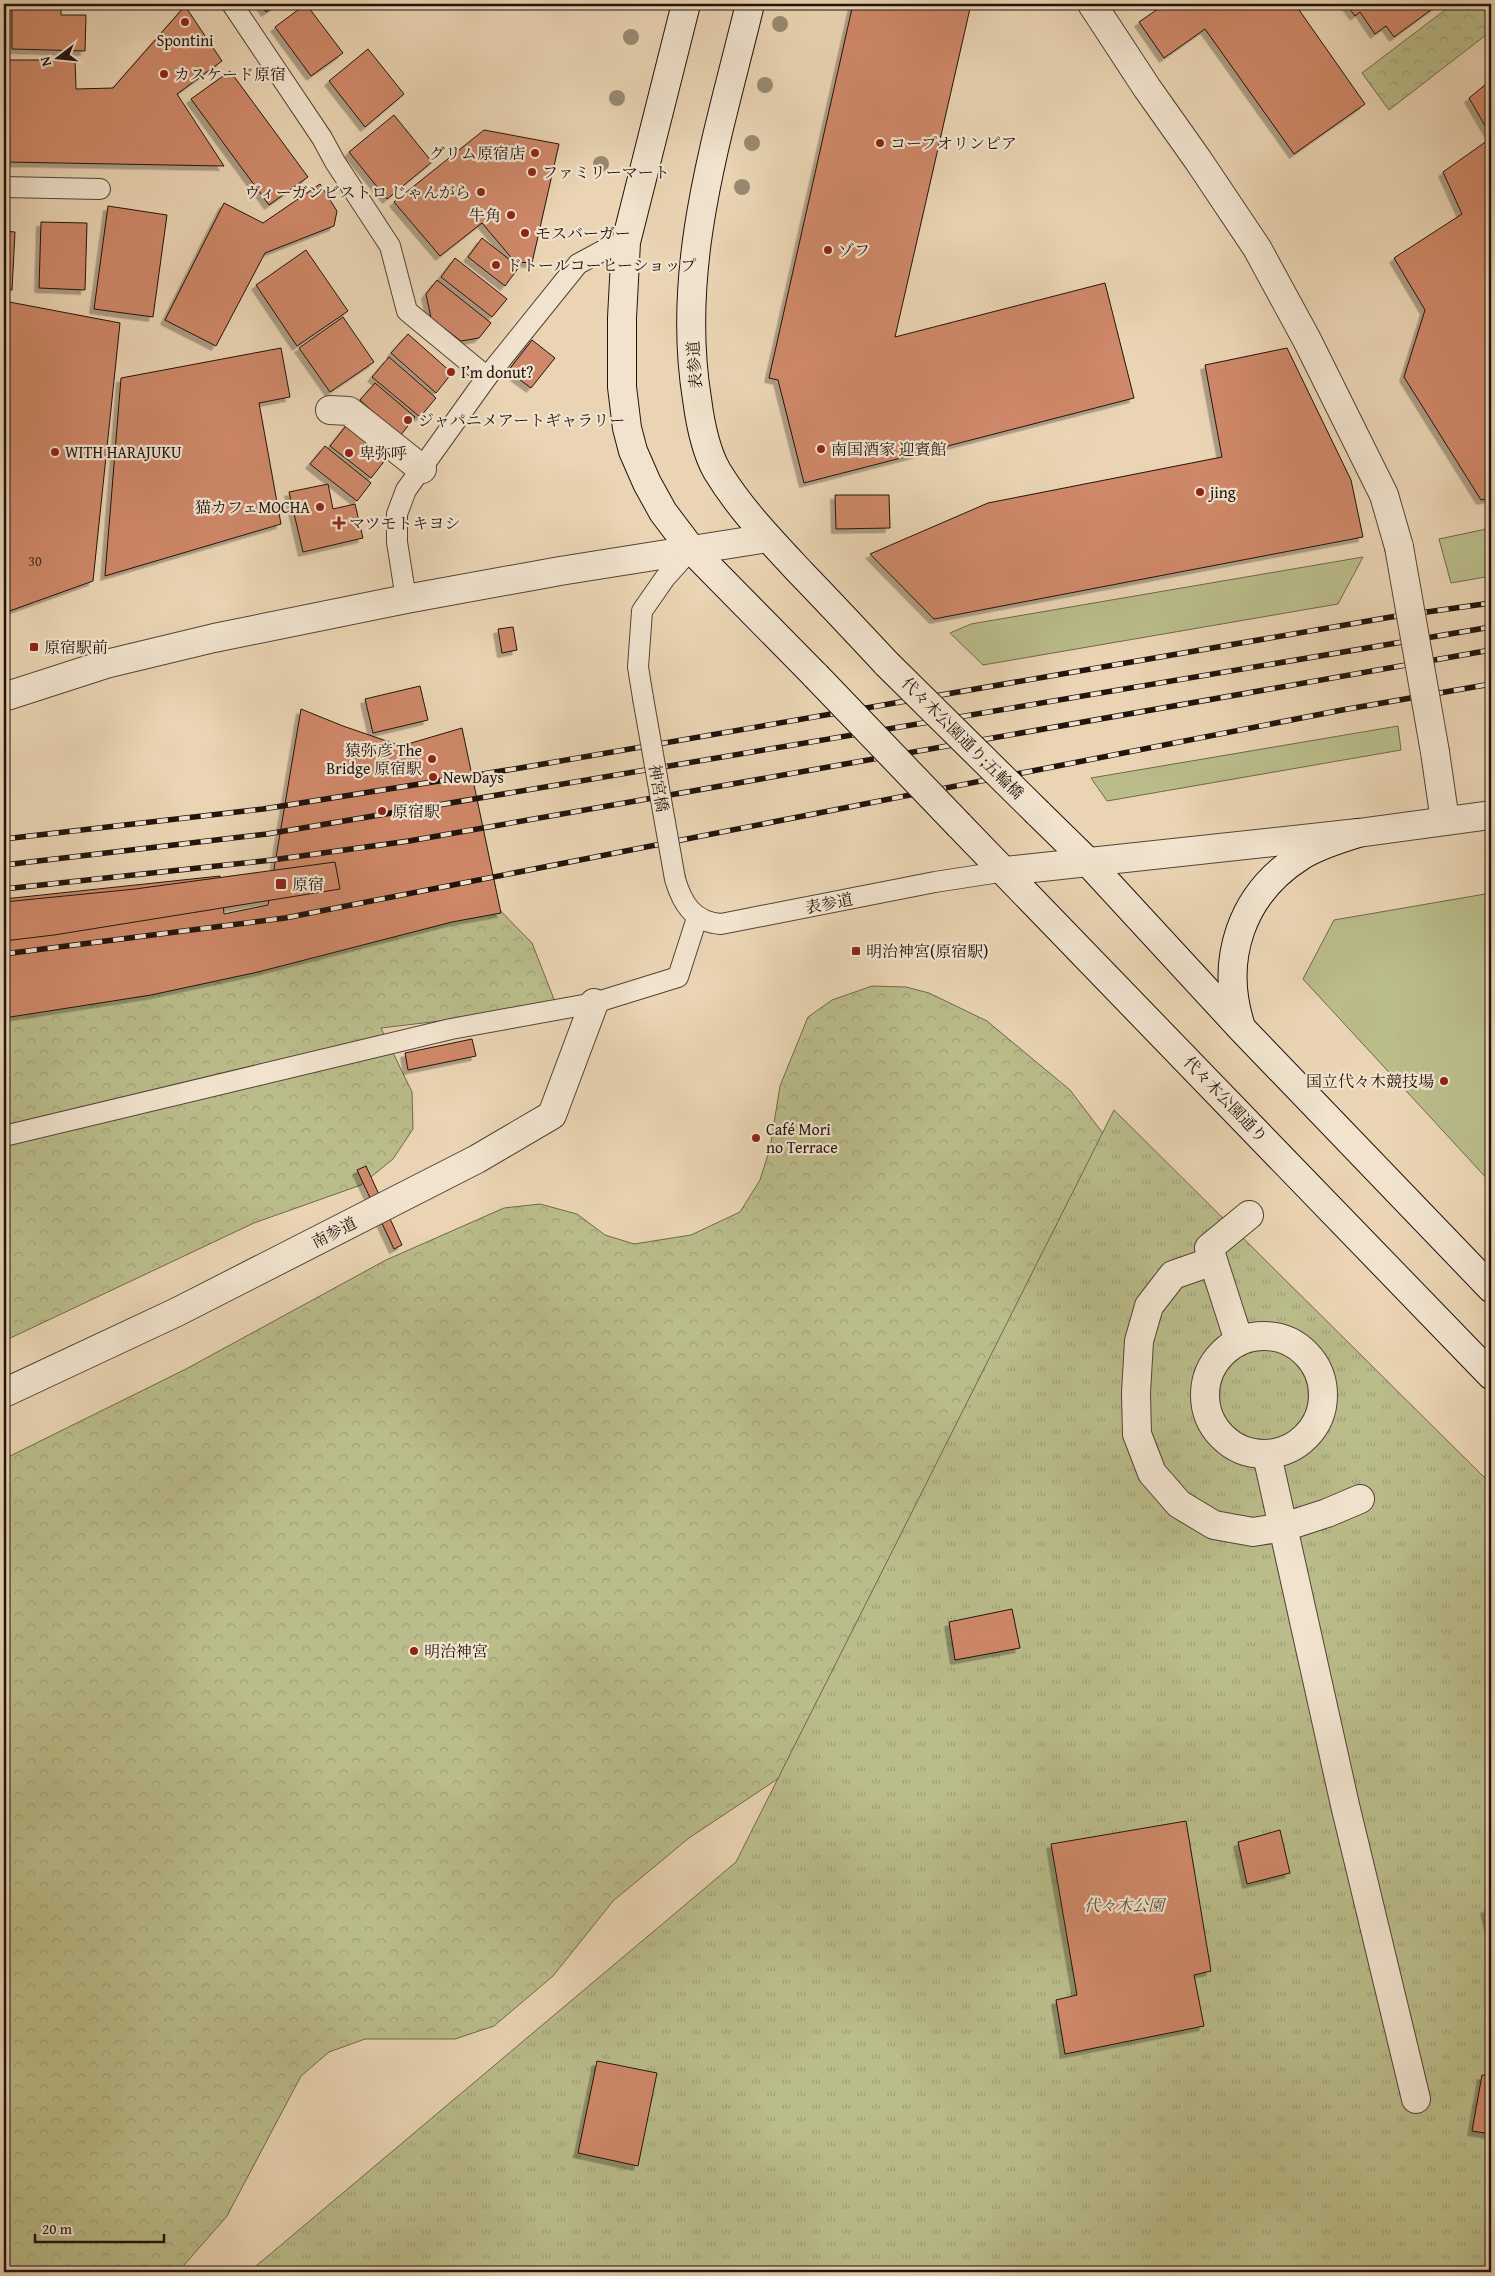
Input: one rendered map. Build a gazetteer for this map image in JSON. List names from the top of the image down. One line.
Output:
{"streets":{"street":["表参道","代々木公園通り;五輪橋","代々木公園通り","南参道"],"lane":["神宮橋"]},"crossings":[["表参道","代々木公園通り;五輪橋"],["表参道","神宮橋"],["表参道","代々木公園通り"],["神宮橋","代々木公園通り"]],"parks":["代々木公園"],"places":{"other":["Spontini","カスケード原宿","コープオリンピア","グリム原宿店","ファミリーマート","ヴィーガンビストロ じゃんがら","牛角","モスバーガー","ゾフ","ドトールコーヒーショップ","I’m donut?","ジャパニメアートギャラリー","南国酒家 迎賓館","WITH HARAJUKU","卑弥呼","jing","猫カフェMOCHA","猿弥彦 The Bridge 原宿駅","NewDays","原宿駅","国立代々木競技場","Café Mori no Terrace","明治神宮"],"health":["マツモトキヨシ"],"transit":["原宿駅前","原宿","明治神宮(原宿駅)"]},"house_numbers":["30"],"scale_bar":"20 m","north":"left"}
